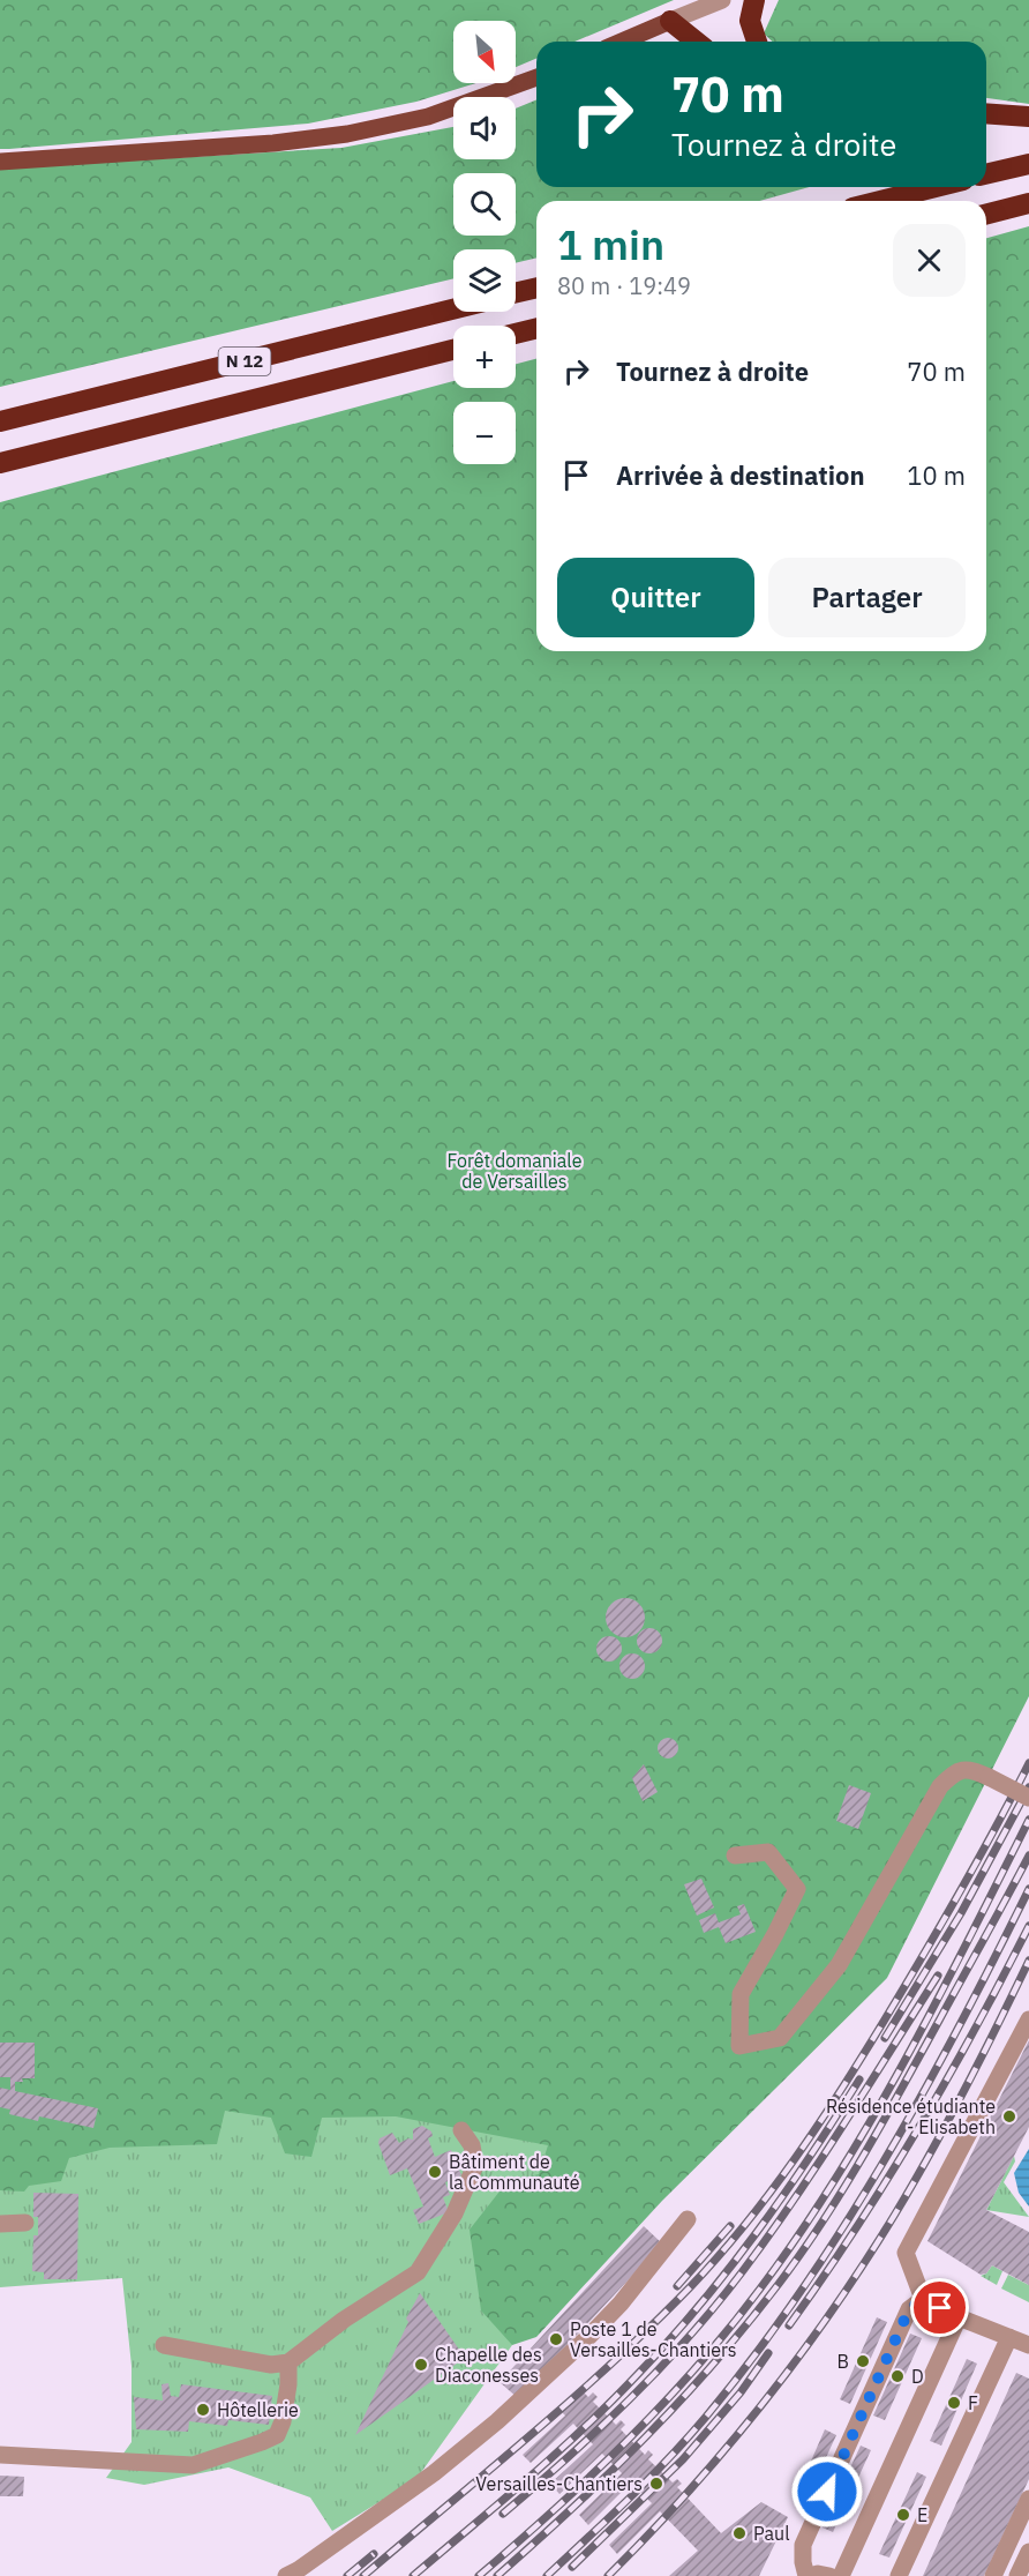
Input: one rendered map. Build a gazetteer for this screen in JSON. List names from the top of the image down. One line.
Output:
{"streets":{"highway":["N 12"]},"parks":["Forêt domaniale de Versailles"],"places":["Résidence étudiante - Elisabeth","Bâtiment de la Communauté","Poste 1 de Versailles-Chantiers","B","Chapelle des Diaconesses","D","F","Hôtellerie","Versailles-Chantiers","E","Paul"],"north":"bottom right","page":{"map_buttons":["+","−"],"turn":["70 m","Tournez à droite"],"heading":["1 min","80 m · 19:49"],"list":[{"name":"Tournez à droite","value":"70 m"},{"name":"Arrivée à destination","value":"10 m"}],"buttons":["Quitter","Partager"]}}
